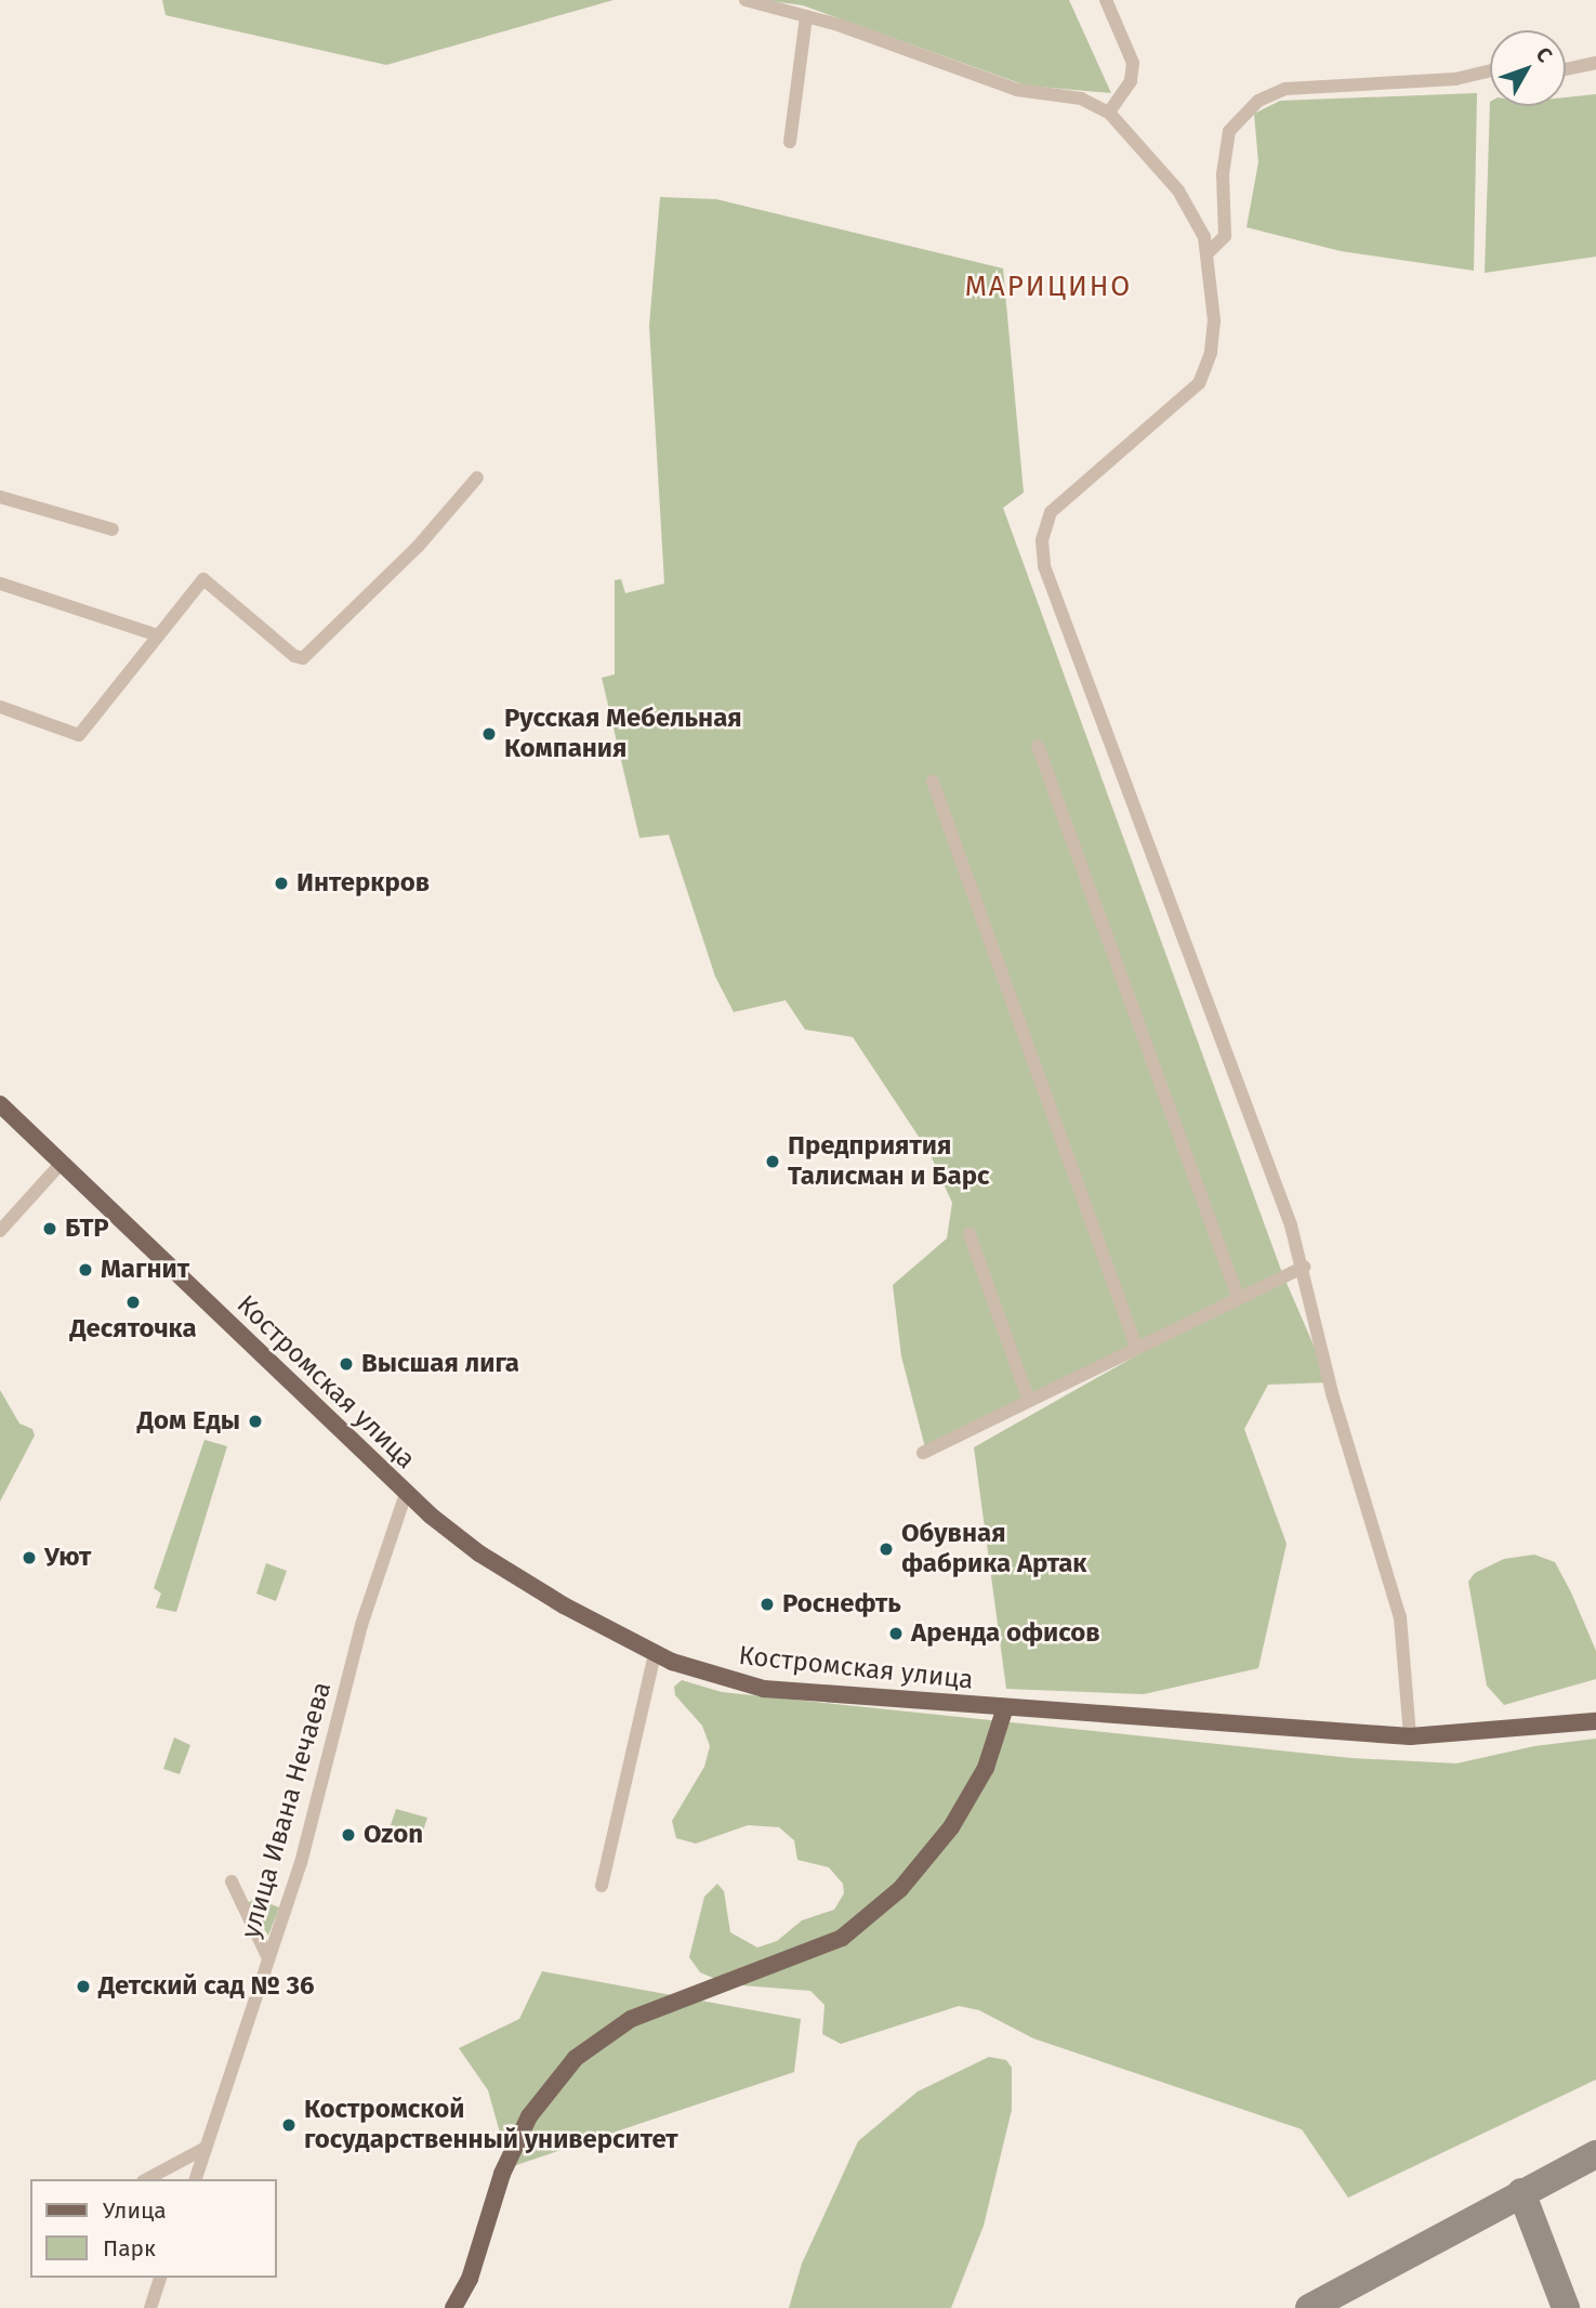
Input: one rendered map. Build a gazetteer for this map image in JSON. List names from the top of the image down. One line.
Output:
{"streets":{"main road":["Костромская улица"],"street":["улица Ивана Нечаева"]},"crossings":[["Костромская улица","улица Ивана Нечаева"]],"districts":["МАРИЦИНО"],"places":["Русская Мебельная Компания","Интеркров","Предприятия Талисман и Барс","БТР","Магнит","Десяточка","Высшая лига","Дом Еды","Обувная фабрика Артак","Уют","Роснефть","Аренда офисов","Ozon","Детский сад № 36","Костромской государственный университет"],"legend":["Улица","Парк"],"north":"top right"}
